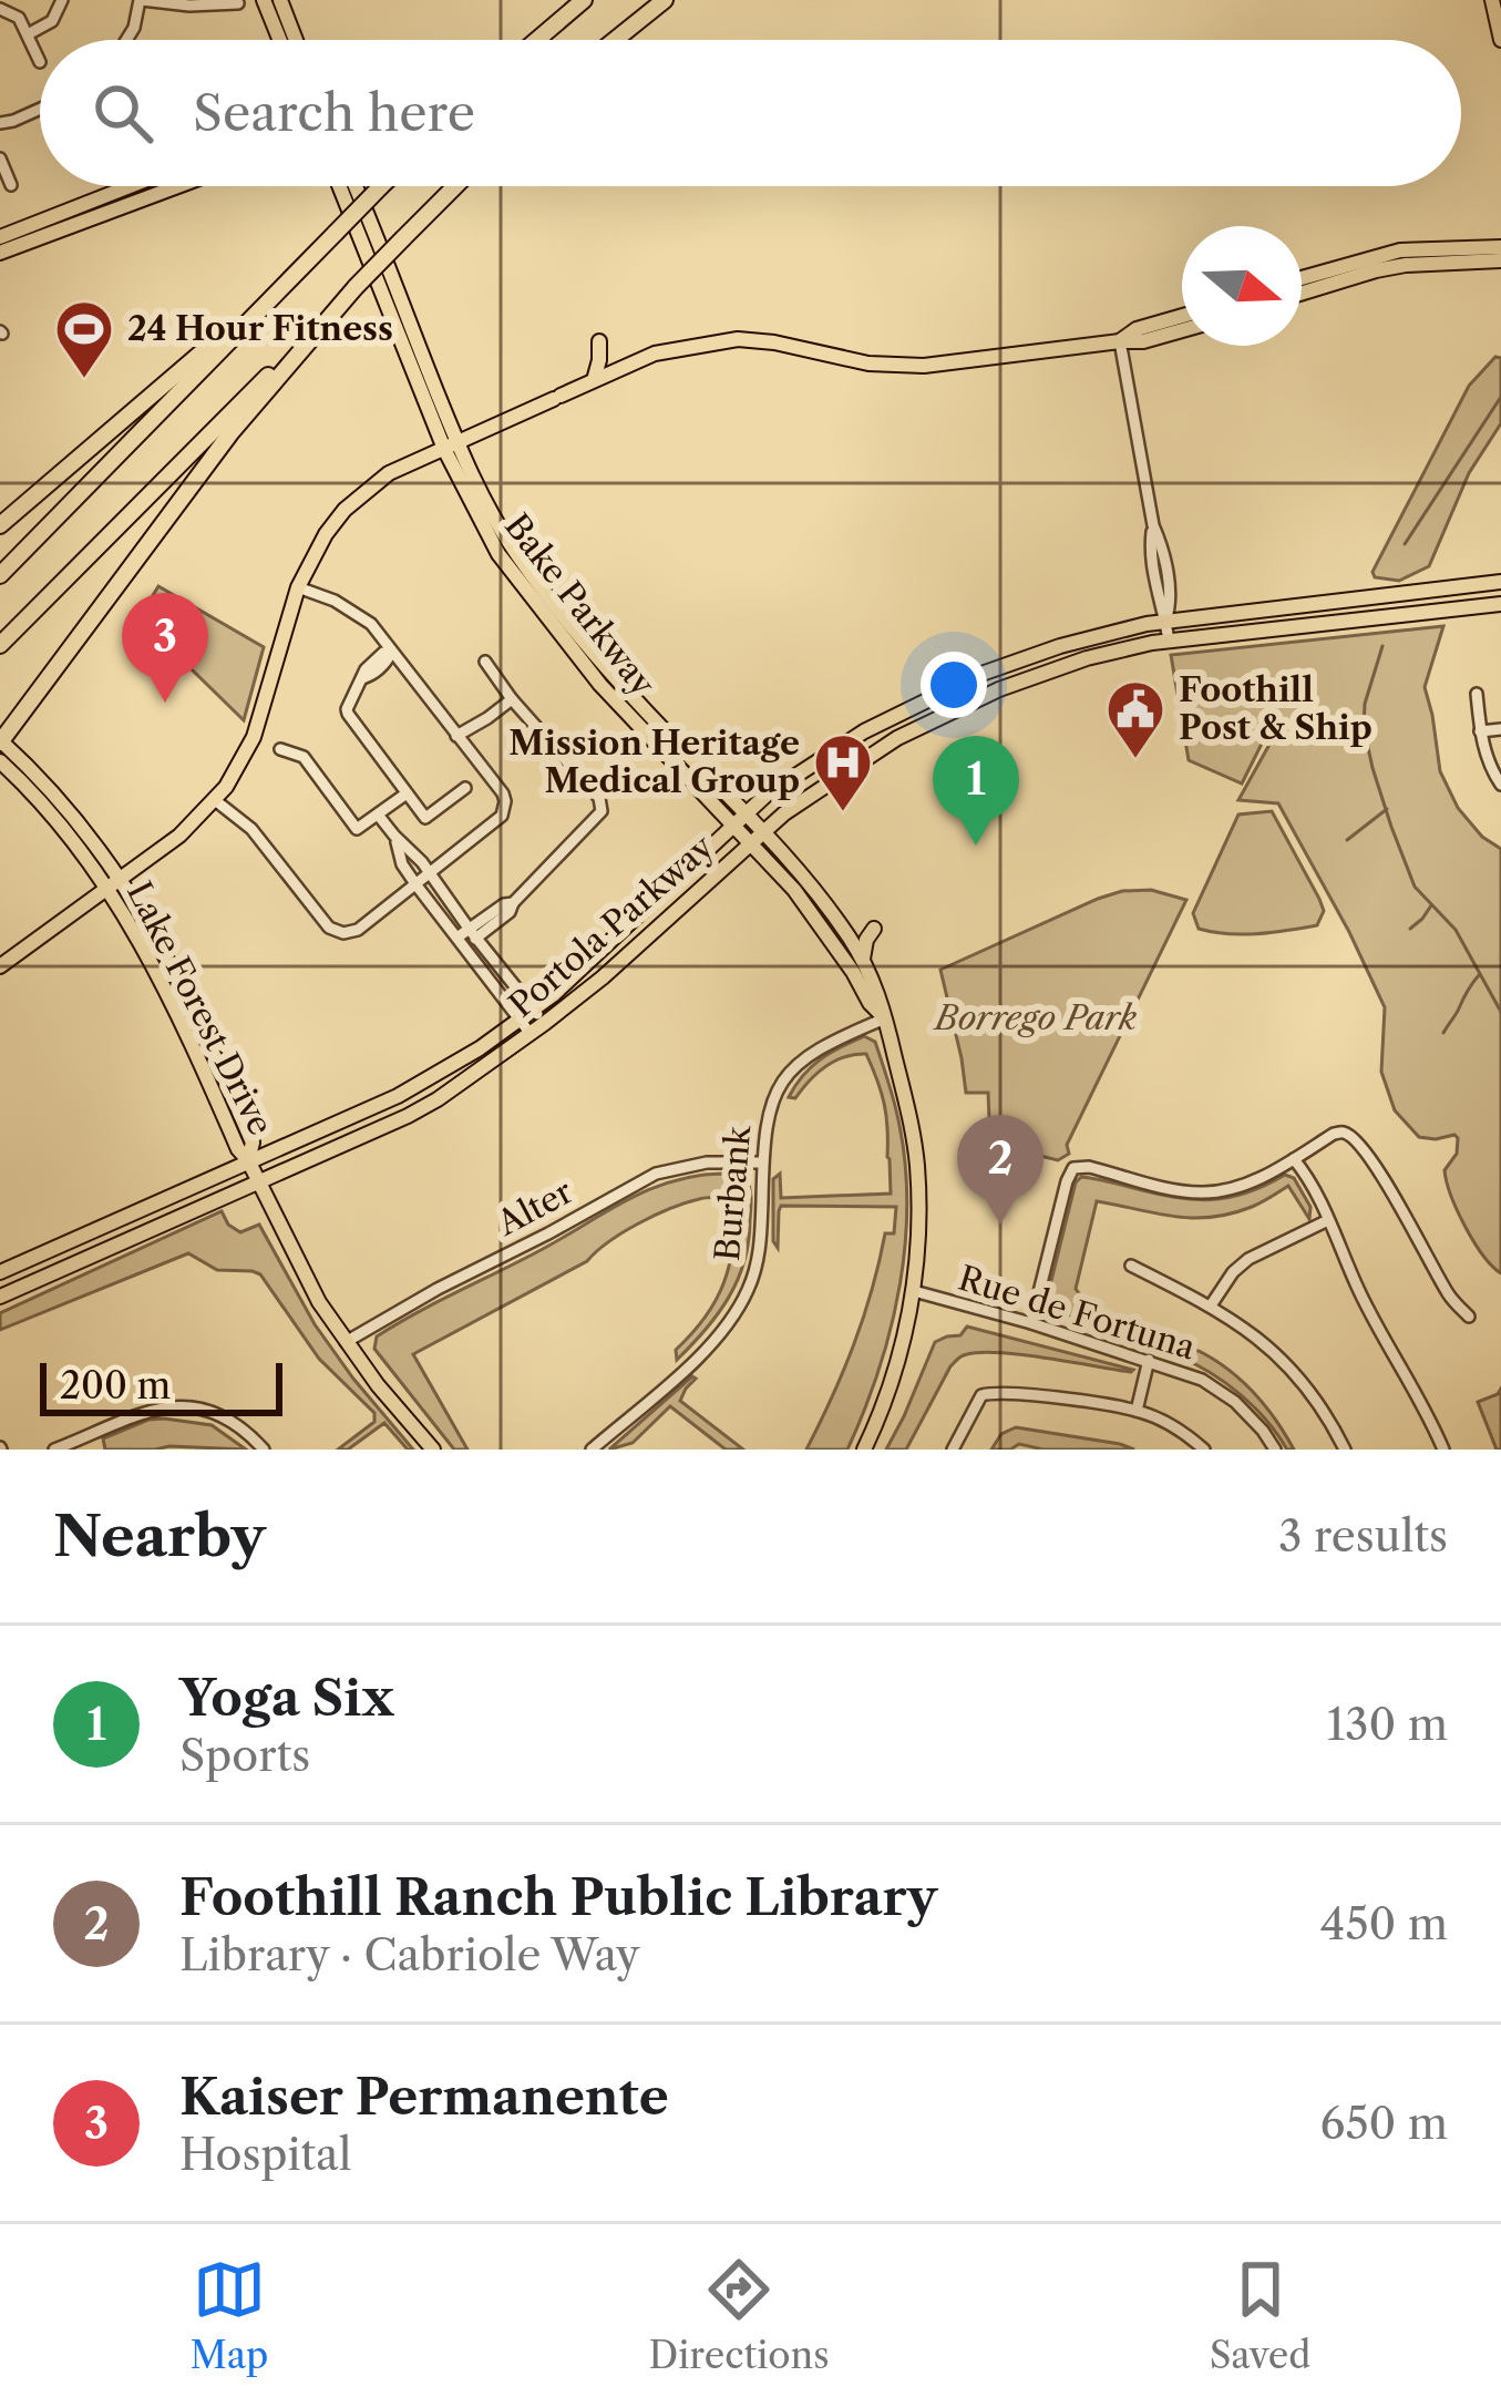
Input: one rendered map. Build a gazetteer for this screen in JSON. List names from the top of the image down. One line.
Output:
{"streets":{"main road":["Bake Parkway","Portola Parkway","Lake Forest Drive"],"street":["Burbank","Alter","Rue de Fortuna"]},"crossings":[["Bake Parkway","Portola Parkway"],["Bake Parkway","Burbank"],["Bake Parkway","Rue de Fortuna"],["Portola Parkway","Lake Forest Drive"],["Lake Forest Drive","Alter"],["Burbank","Alter"]],"parks":["Borrego Park"],"places":{"sports":["24 Hour Fitness"],"public building":["Foothill Post & Ship"],"hospital":["Mission Heritage Medical Group"]},"scale_bar":"200 m","north":"right","page":{"search":"Search here","pins":["3","1","2"],"scale":"200 m","heading":["Nearby","3 results"],"list":[{"mark":"1","name":"Yoga Six","note":"Sports","value":"130 m"},{"mark":"2","name":"Foothill Ranch Public Library","note":"Library · Cabriole Way","value":"450 m"},{"mark":"3","name":"Kaiser Permanente","note":"Hospital","value":"650 m"}],"nav":["Map","Directions","Saved"]}}
